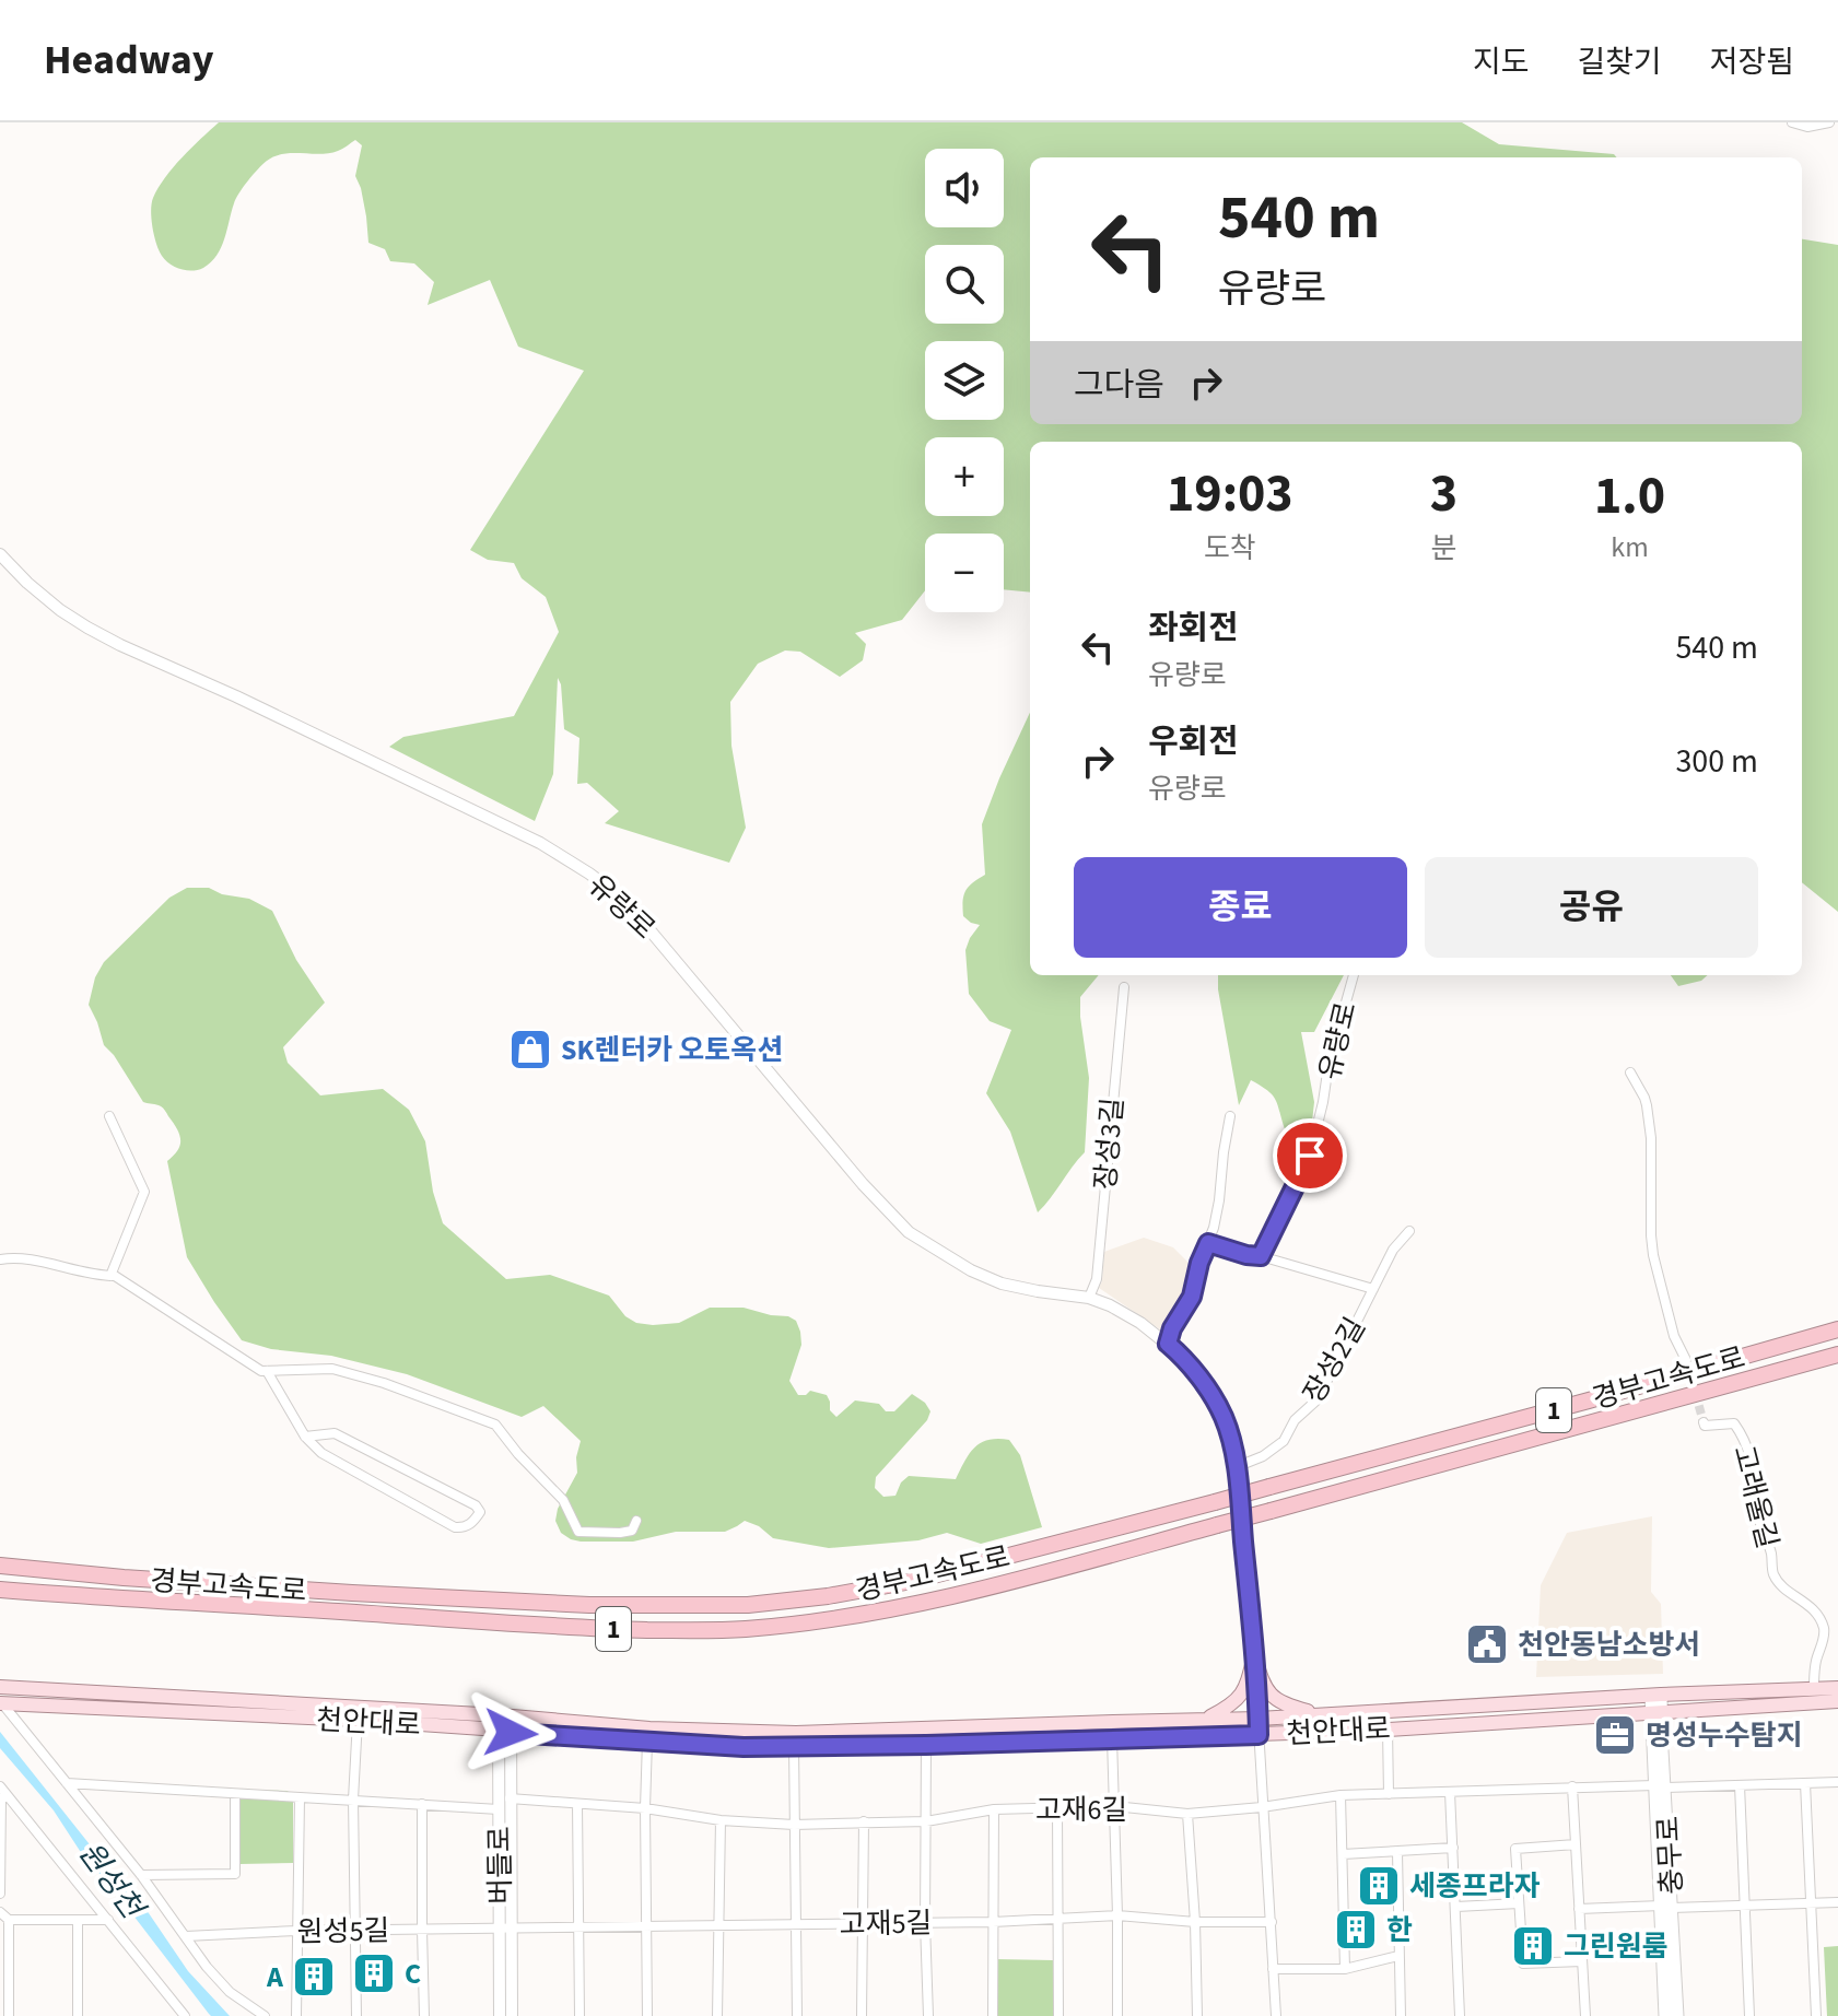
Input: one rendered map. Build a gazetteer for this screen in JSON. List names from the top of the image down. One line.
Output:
{"streets":{"highway":["경부고속도로","1"],"main road":["천안대로","충무로"],"street":["유량로","장성3길","장성2길","고래울길","고재6길","버들로","고재5길","원성5길"]},"crossings":[["유량로","장성3길"],["유량로","장성2길"],["유량로","천안대로"],["고래울길","천안대로"],["천안대로","충무로"],["천안대로","버들로"],["고재6길","충무로"],["고재6길","버들로"],["버들로","고재5길"],["버들로","원성5길"],["고재5길","원성5길"]],"water":["원성천"],"places":{"shop":["SK렌터카 오토옥션"],"public building":["천안동남소방서"],"office":["명성누수탐지"],"building":["세종프라자","한","그린원룸","C","A"]},"page":{"header":"Headway","nav":["지도","길찾기","저장됨"],"map_buttons":["+","−"],"turn":["540 m","유량로"],"then":"그다음","eta":["19:03","도착","3","분","1.0","km"],"list":[{"name":"좌회전","note":"유량로","value":"540 m"},{"name":"우회전","note":"유량로","value":"300 m"}],"buttons":["종료","공유"]}}
